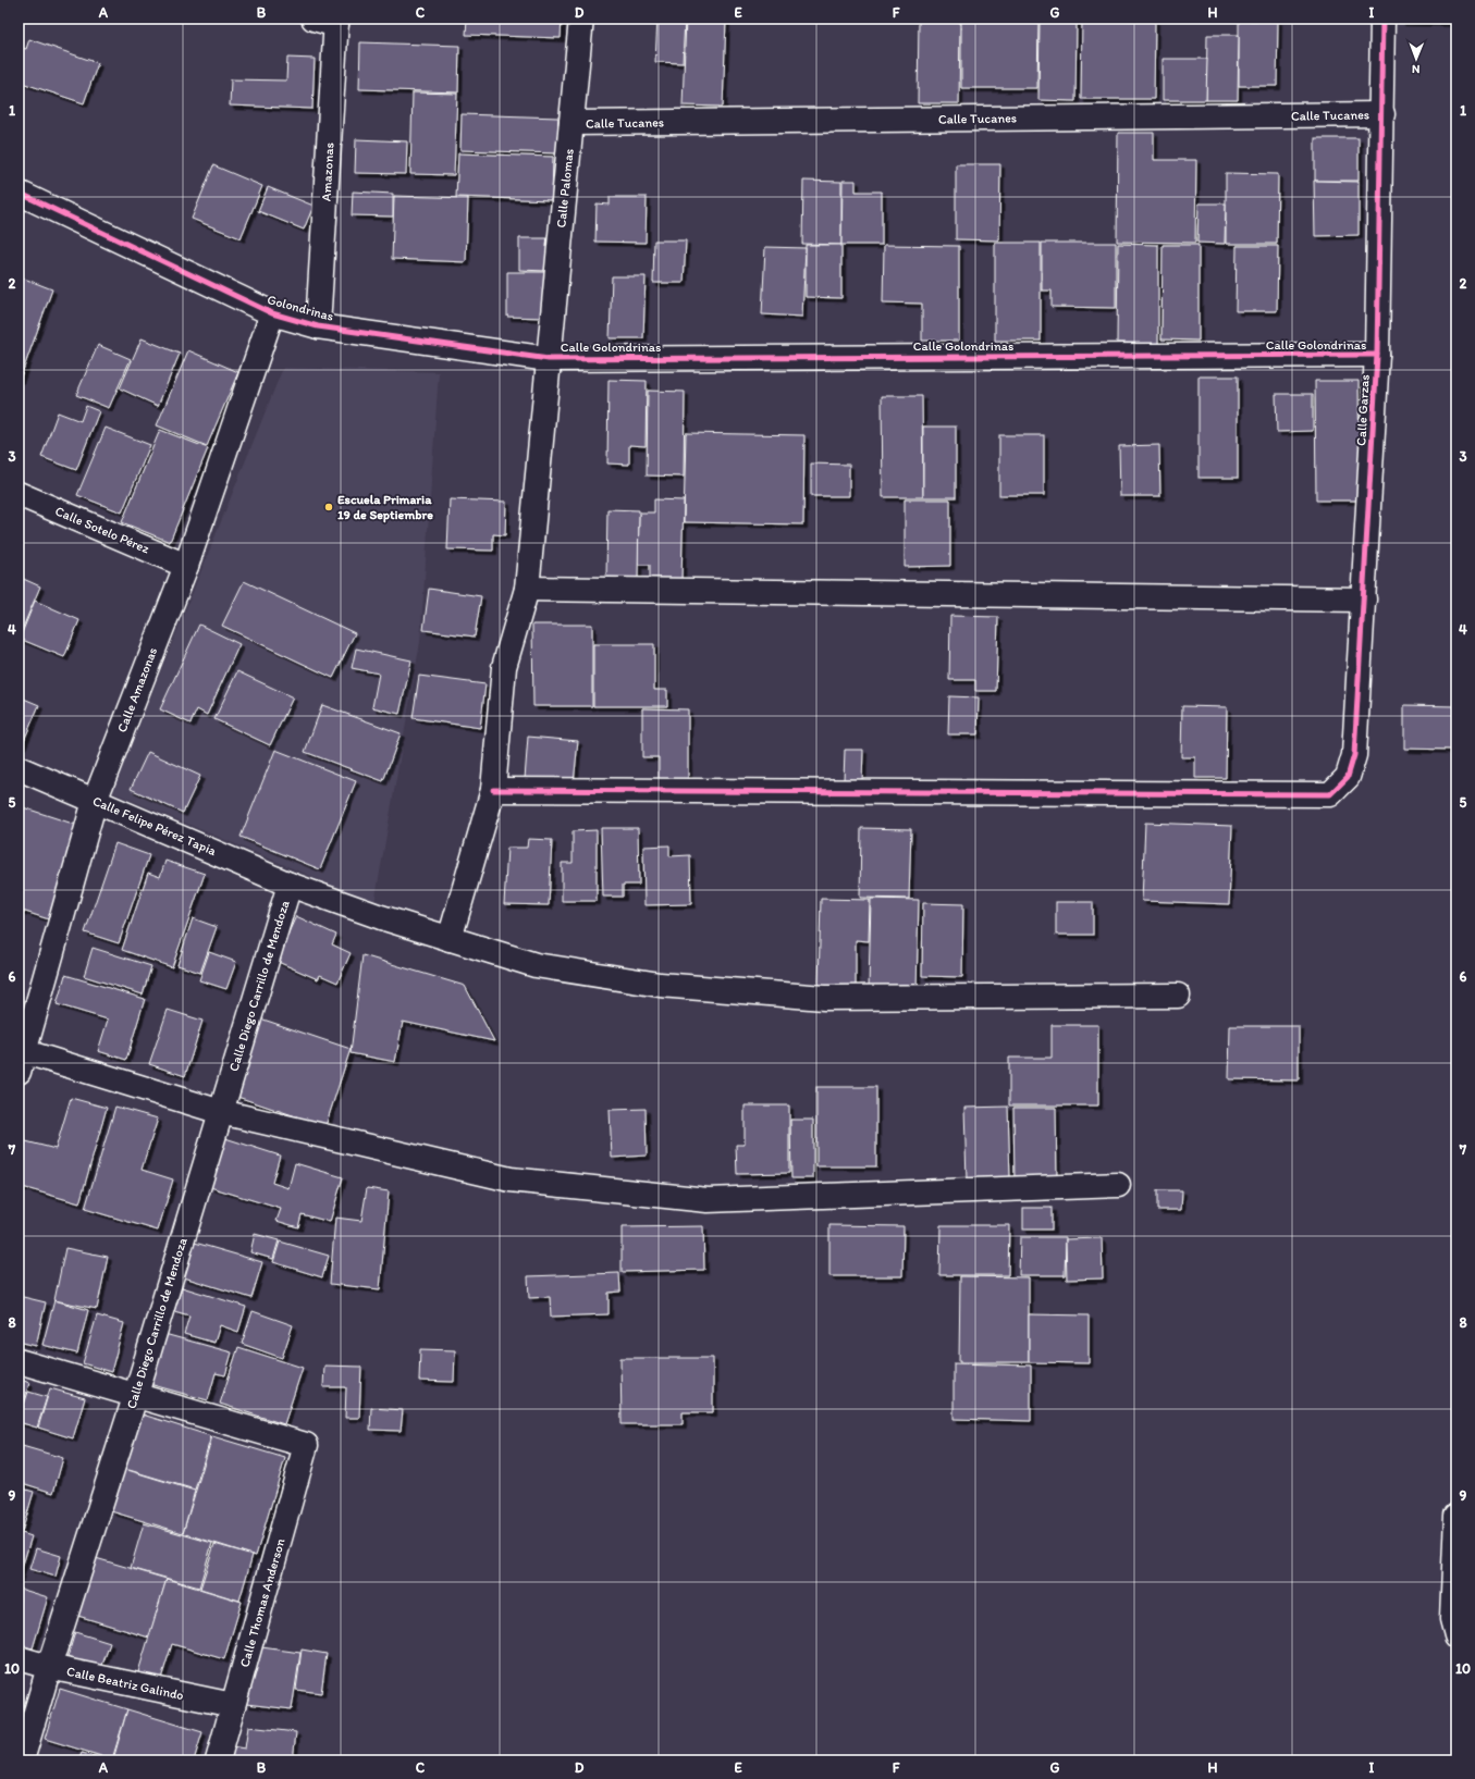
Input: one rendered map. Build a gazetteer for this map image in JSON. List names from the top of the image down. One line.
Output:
{"streets":{"street":["Calle Tucanes","Amazonas","Calle Palomas","Golondrinas","Calle Golondrinas","Calle Garzas","Calle Sotelo Pérez","Calle Amazonas","Calle Felipe Pérez Tapia","Calle Diego Carrillo de Mendoza","Calle Thomas Anderson","Calle Beatriz Galindo"]},"crossings":[["Calle Tucanes","Calle Palomas"],["Calle Tucanes","Calle Garzas"],["Amazonas","Golondrinas"],["Calle Palomas","Golondrinas"],["Calle Palomas","Calle Golondrinas"],["Calle Palomas","Calle Garzas"],["Calle Palomas","Calle Felipe Pérez Tapia"],["Golondrinas","Calle Golondrinas"],["Golondrinas","Calle Amazonas"],["Calle Golondrinas","Calle Garzas"],["Calle Sotelo Pérez","Calle Amazonas"],["Calle Amazonas","Calle Felipe Pérez Tapia"],["Calle Felipe Pérez Tapia","Calle Diego Carrillo de Mendoza"],["Calle Diego Carrillo de Mendoza","Calle Thomas Anderson"],["Calle Diego Carrillo de Mendoza","Calle Beatriz Galindo"],["Calle Thomas Anderson","Calle Beatriz Galindo"]],"places":["Escuela Primaria 19 de Septiembre"],"north":"bottom","grid":{"columns":["A","B","C","D","E","F","G","H","I"],"rows":["1","2","3","4","5","6","7","8","9","10"]}}
